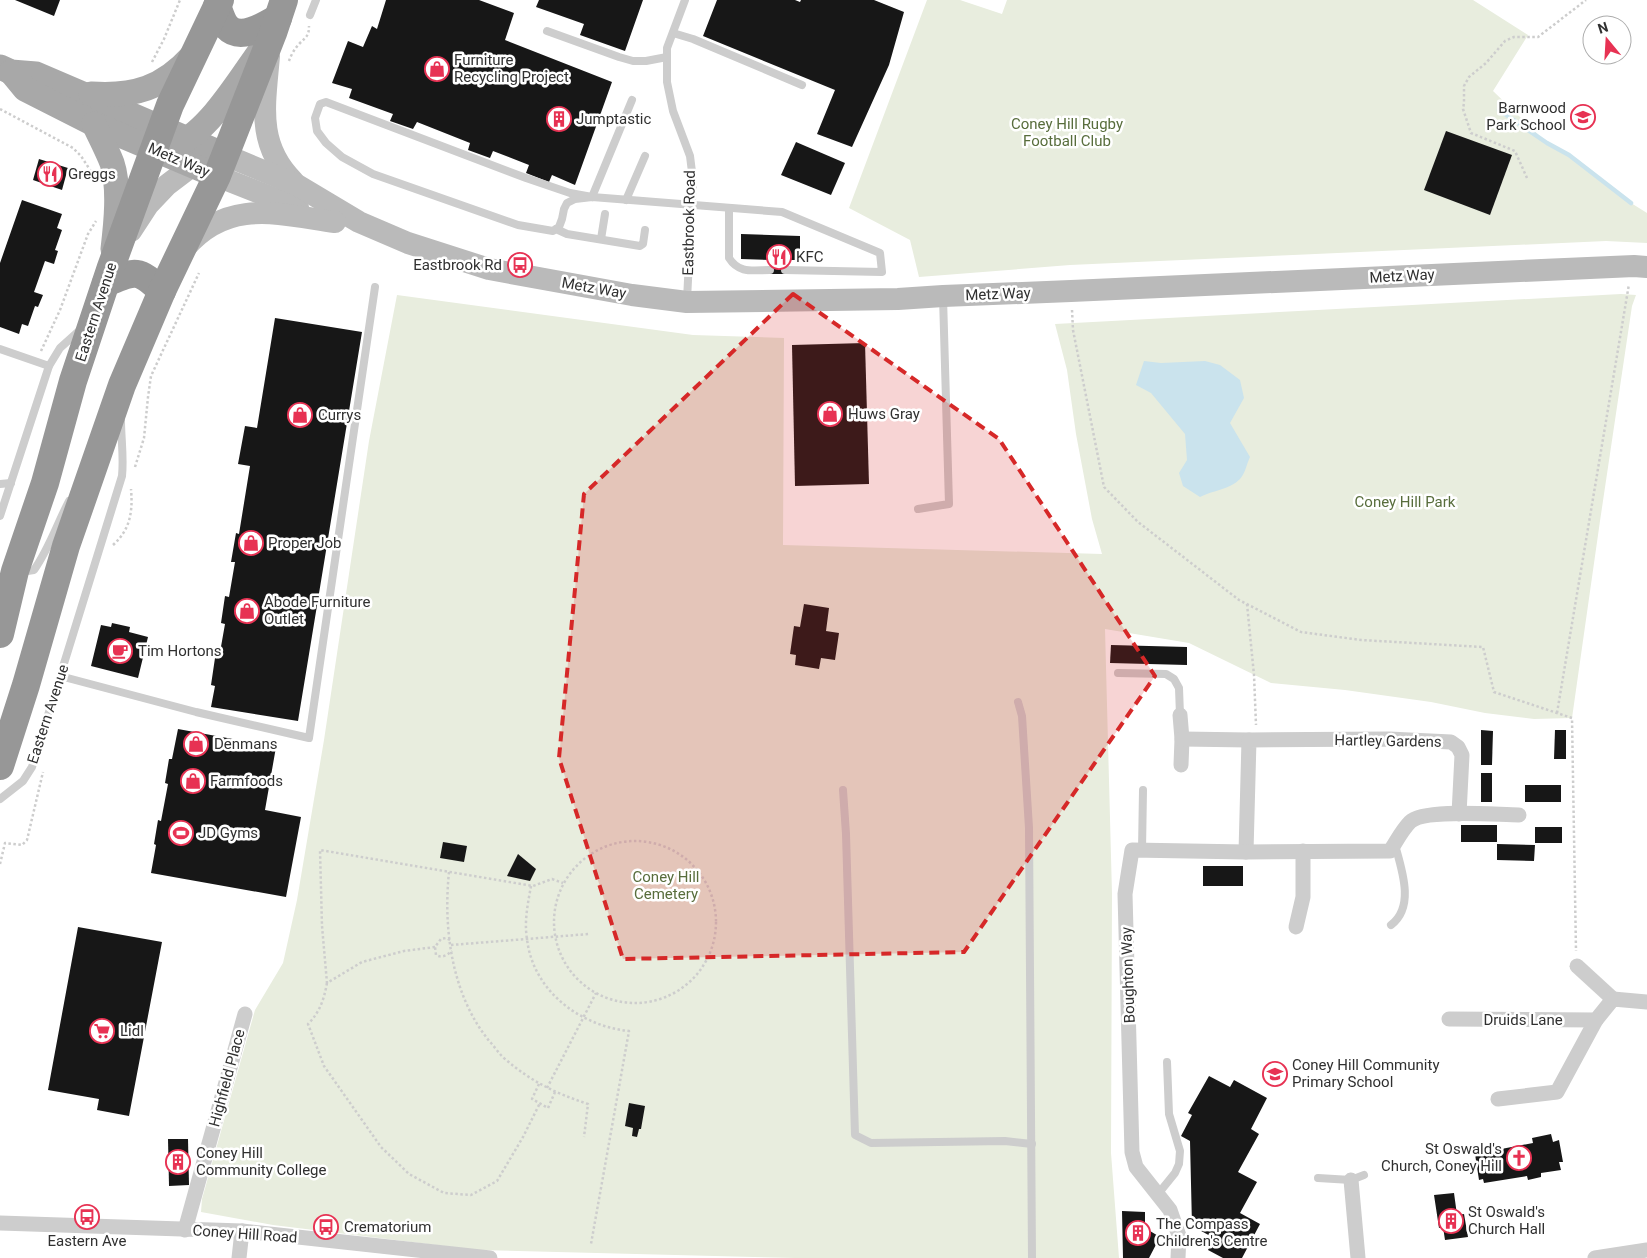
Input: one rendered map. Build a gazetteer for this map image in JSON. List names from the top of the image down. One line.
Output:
{"streets":{"highway":["Eastern Avenue"],"main road":["Metz Way"],"street":["Hartley Gardens","Boughton Way","Druids Lane","Highfield Place","Coney Hill Road"],"lane":["Eastbrook Road"]},"crossings":[["Metz Way","Eastbrook Road"],["Metz Way","Eastern Avenue"],["Highfield Place","Coney Hill Road"]],"parks":["Coney Hill Rugby Football Club","Coney Hill Park","Coney Hill Cemetery"],"places":{"shop":["Furniture Recycling Project","Huws Gray","Currys","Proper Job","Abode Furniture Outlet","Denmans","Farmfoods"],"school or university":["Barnwood Park School","Coney Hill Community Primary School"],"building":["Jumptastic","Coney Hill Community College","St Oswald's Church Hall","The Compass Children's Centre"],"restaurant":["Greggs","KFC"],"bus stop":["Eastbrook Rd","Eastern Ave","Crematorium"],"cafe":["Tim Hortons"],"sports":["JD Gyms"],"supermarket":["Lidl"],"church":["St Oswald's Church, Coney Hill"]},"north":"top"}
